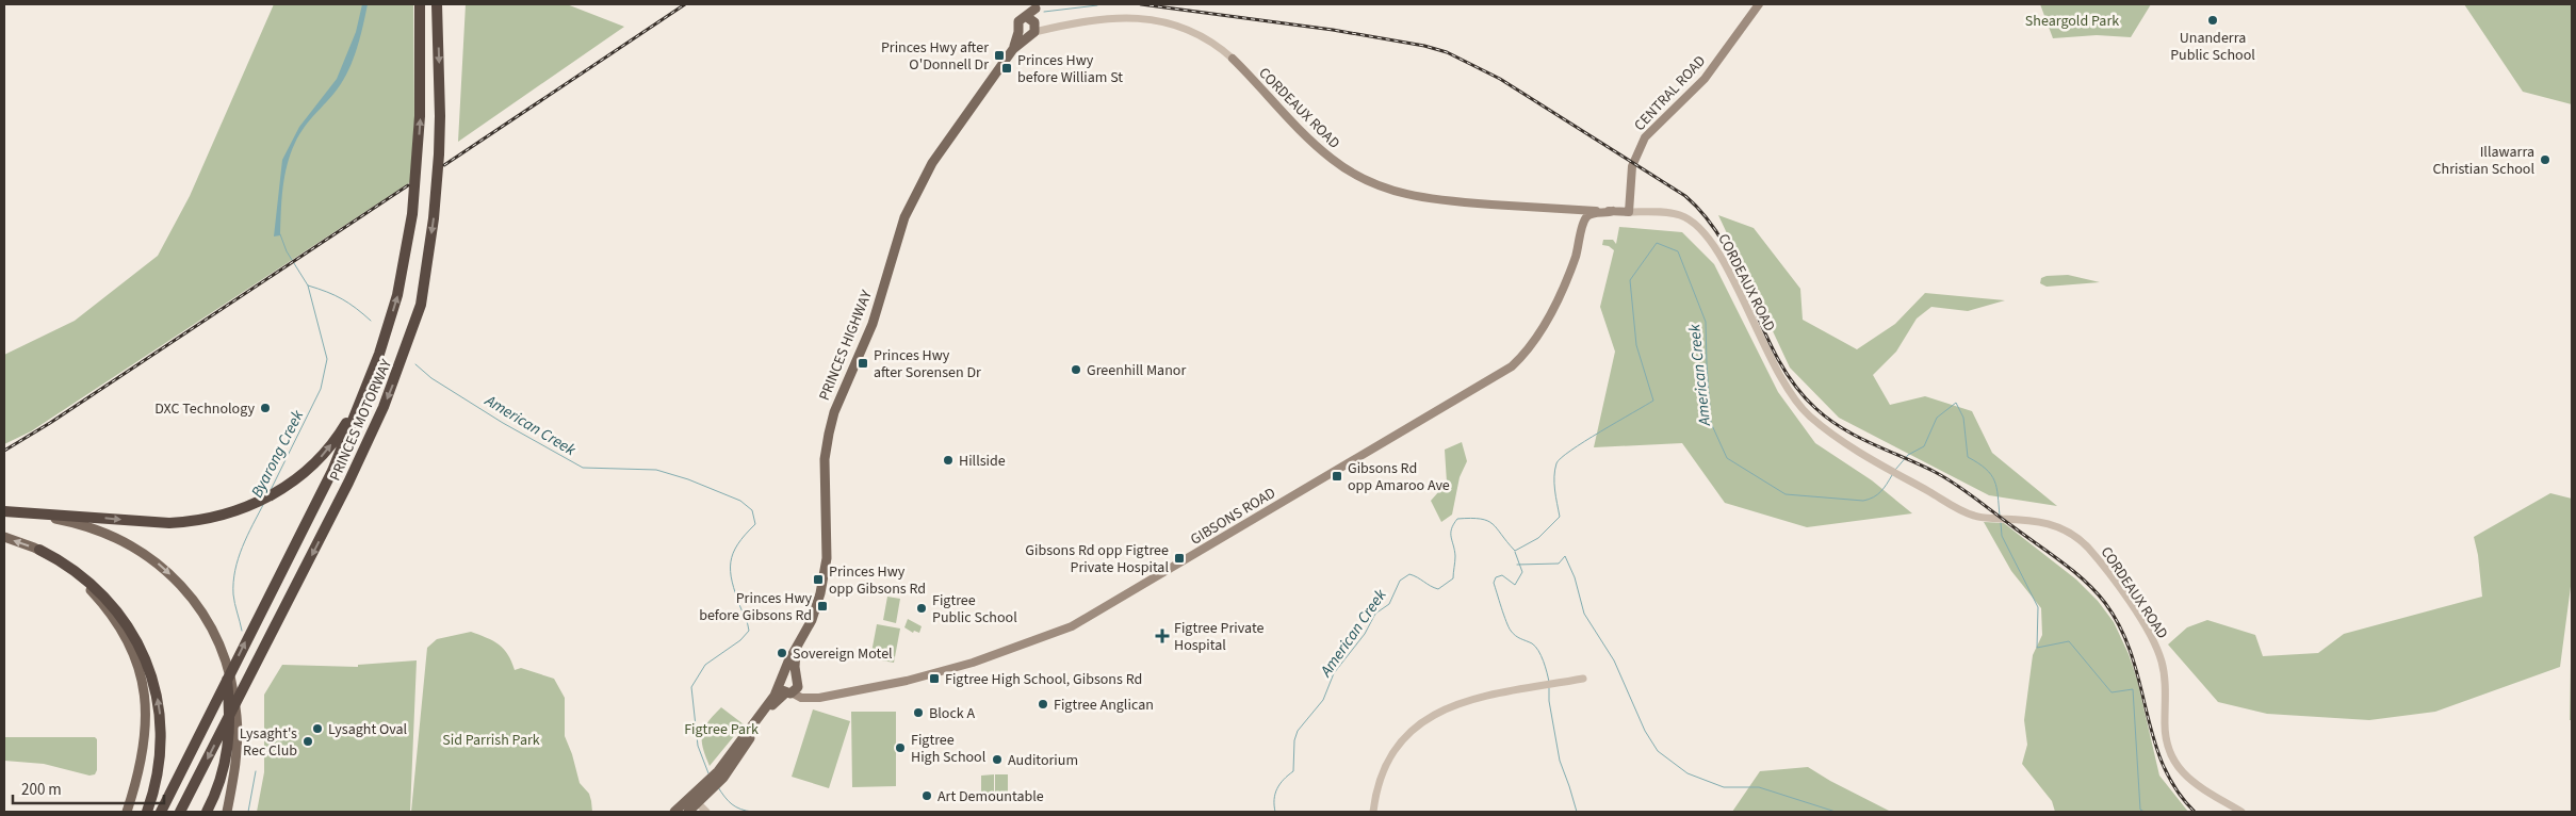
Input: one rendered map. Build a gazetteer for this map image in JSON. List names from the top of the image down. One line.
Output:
{"streets":{"highway":["PRINCES MOTORWAY"],"main road":["CENTRAL ROAD","CORDEAUX ROAD","PRINCES HIGHWAY","GIBSONS ROAD"]},"crossings":[["CENTRAL ROAD","CORDEAUX ROAD"],["CORDEAUX ROAD","PRINCES HIGHWAY"],["CORDEAUX ROAD","GIBSONS ROAD"],["PRINCES HIGHWAY","GIBSONS ROAD"]],"water":["American Creek","Byarong Creek"],"parks":["Sheargold Park","Figtree Park","Sid Parrish Park"],"places":{"other":["Unanderra Public School","Illawarra Christian School","Greenhill Manor","DXC Technology","Hillside","Figtree Public School","Sovereign Motel","Figtree Anglican","Block A","Lysaght Oval","Lysaght's Rec Club","Figtree High School","Auditorium","Art Demountable"],"transit":["Princes Hwy after O'Donnell Dr","Princes Hwy before William St","Princes Hwy after Sorensen Dr","Gibsons Rd opp Amaroo Ave","Gibsons Rd opp Figtree Private Hospital","Princes Hwy opp Gibsons Rd","Princes Hwy before Gibsons Rd","Figtree High School, Gibsons Rd"],"health":["Figtree Private Hospital"]},"scale_bar":"200 m"}
